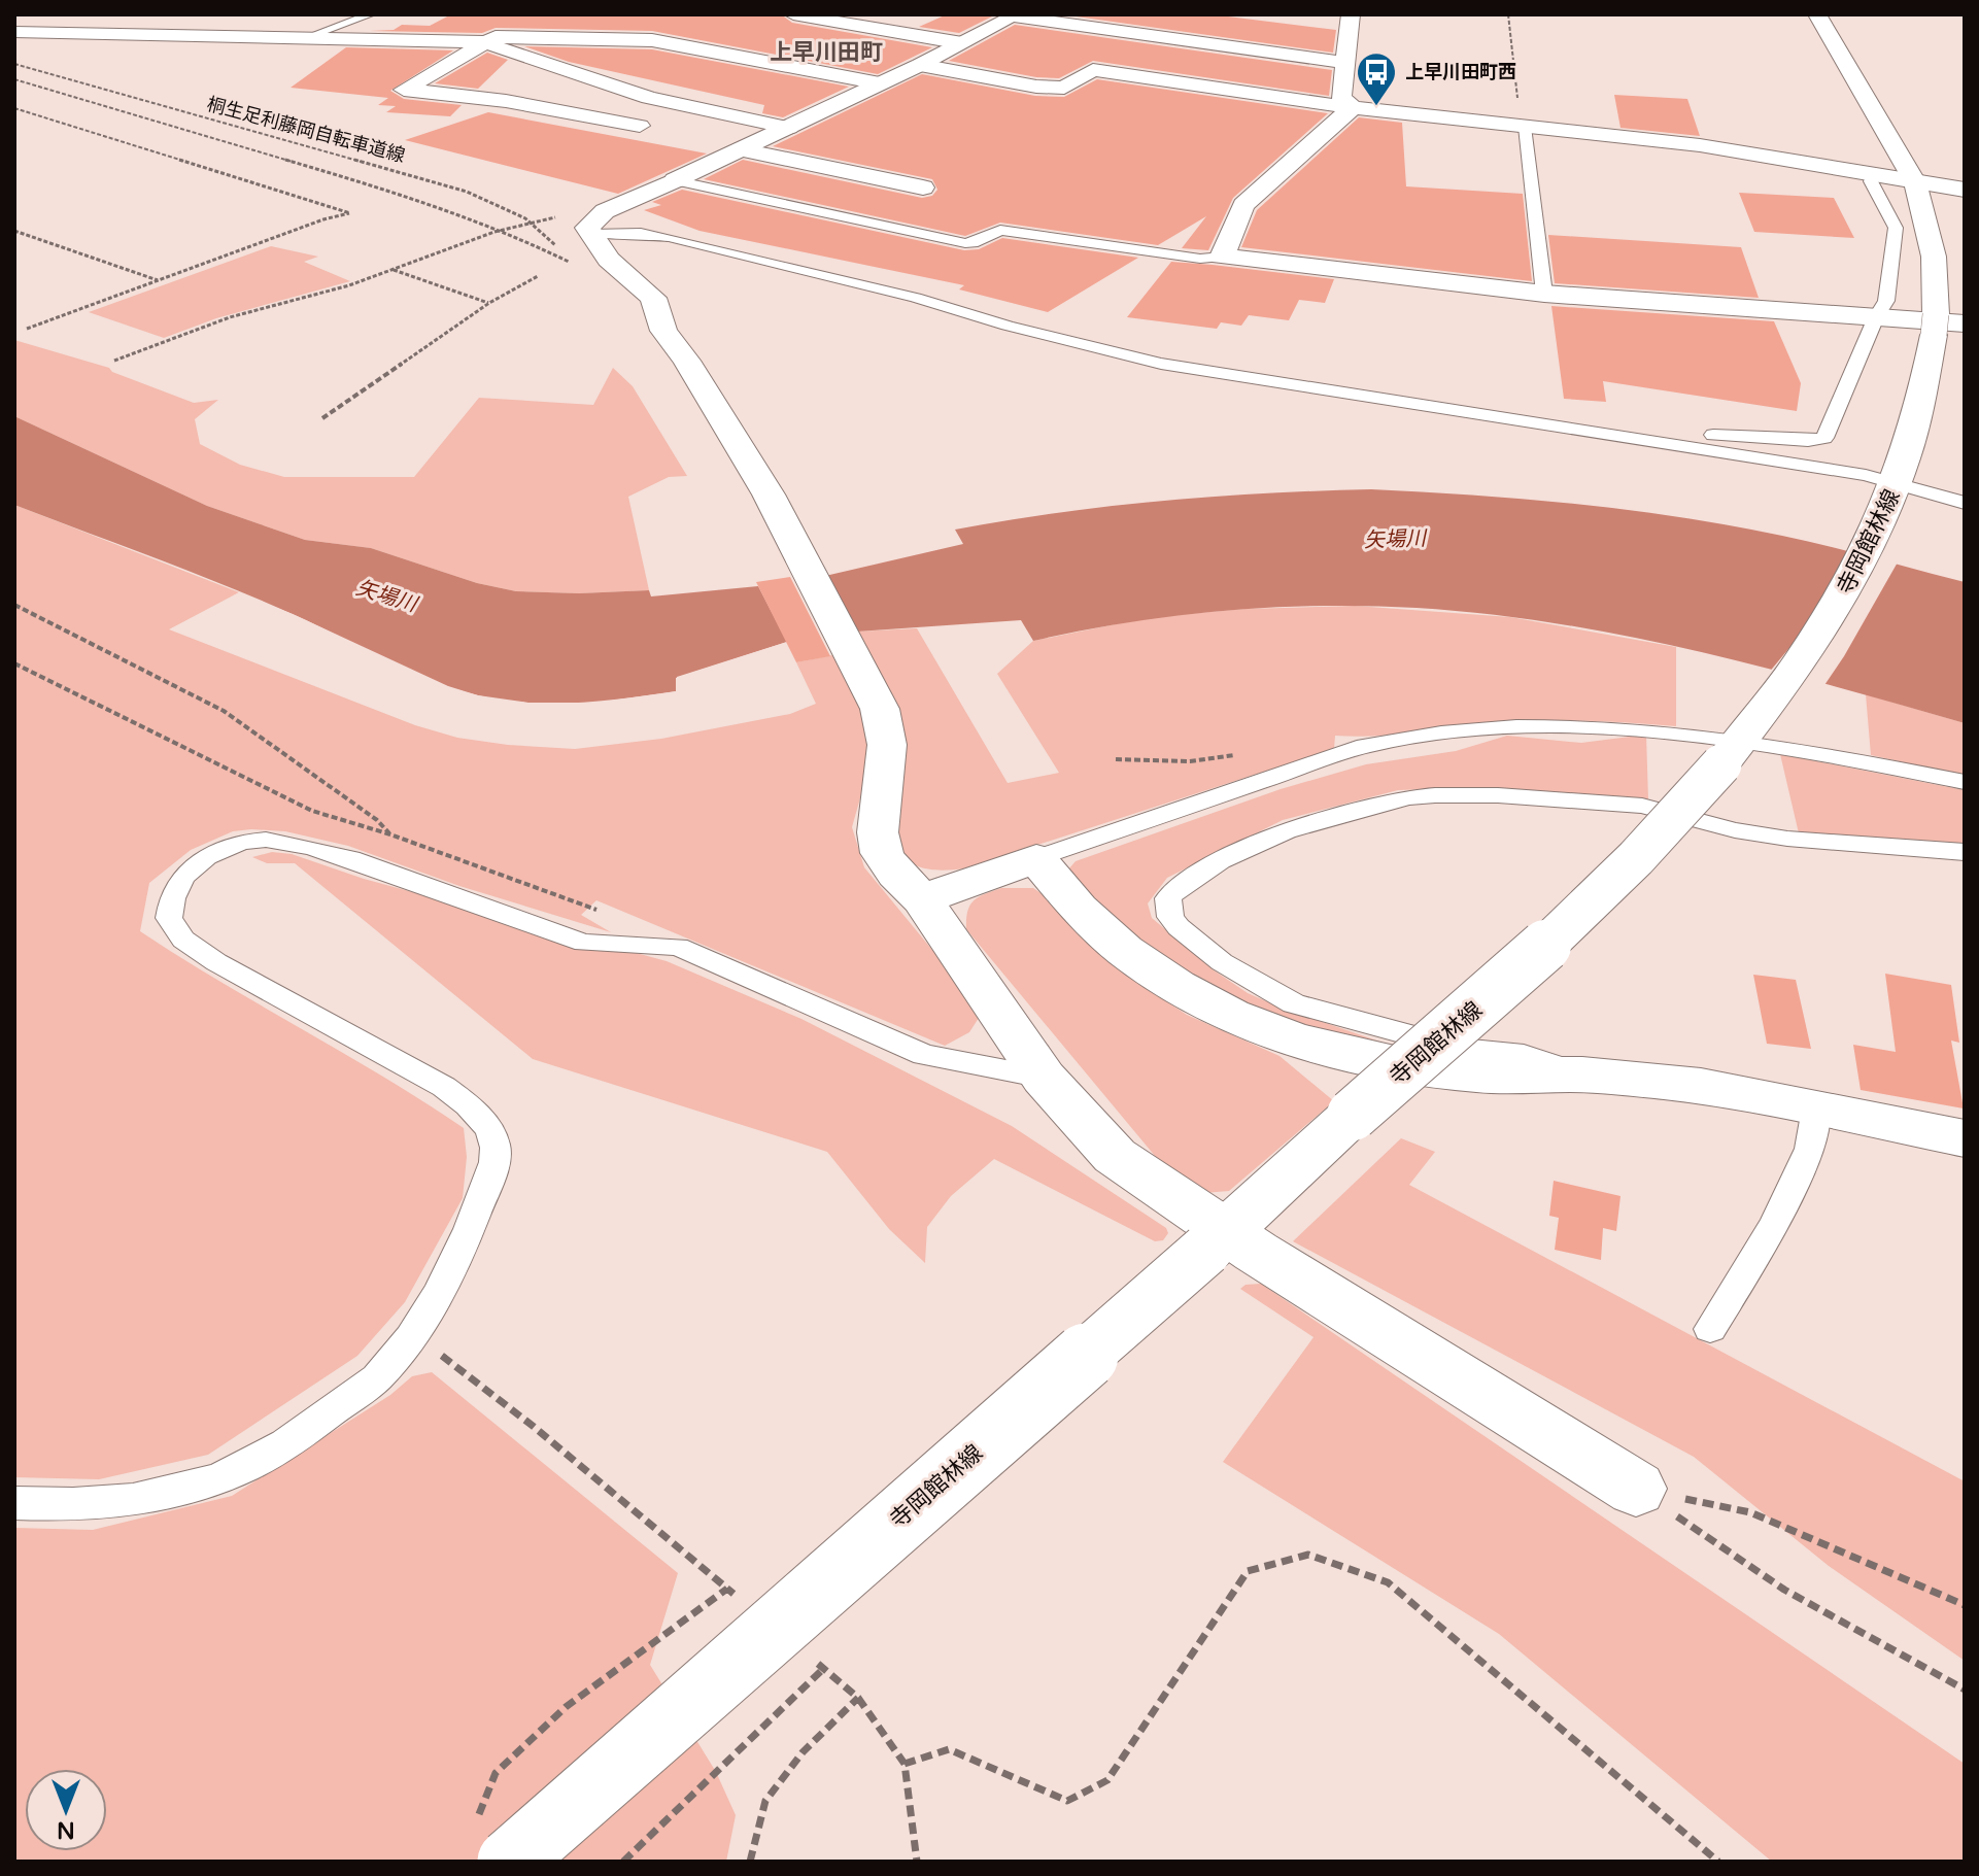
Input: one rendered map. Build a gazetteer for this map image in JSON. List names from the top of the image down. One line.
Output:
{"streets":{"street":["寺岡館林線"],"path":["桐生足利藤岡自転車道線"]},"districts":["上早川田町"],"water":["矢場川"],"places":{"bus stop":["上早川田町西"]},"north":"bottom"}
